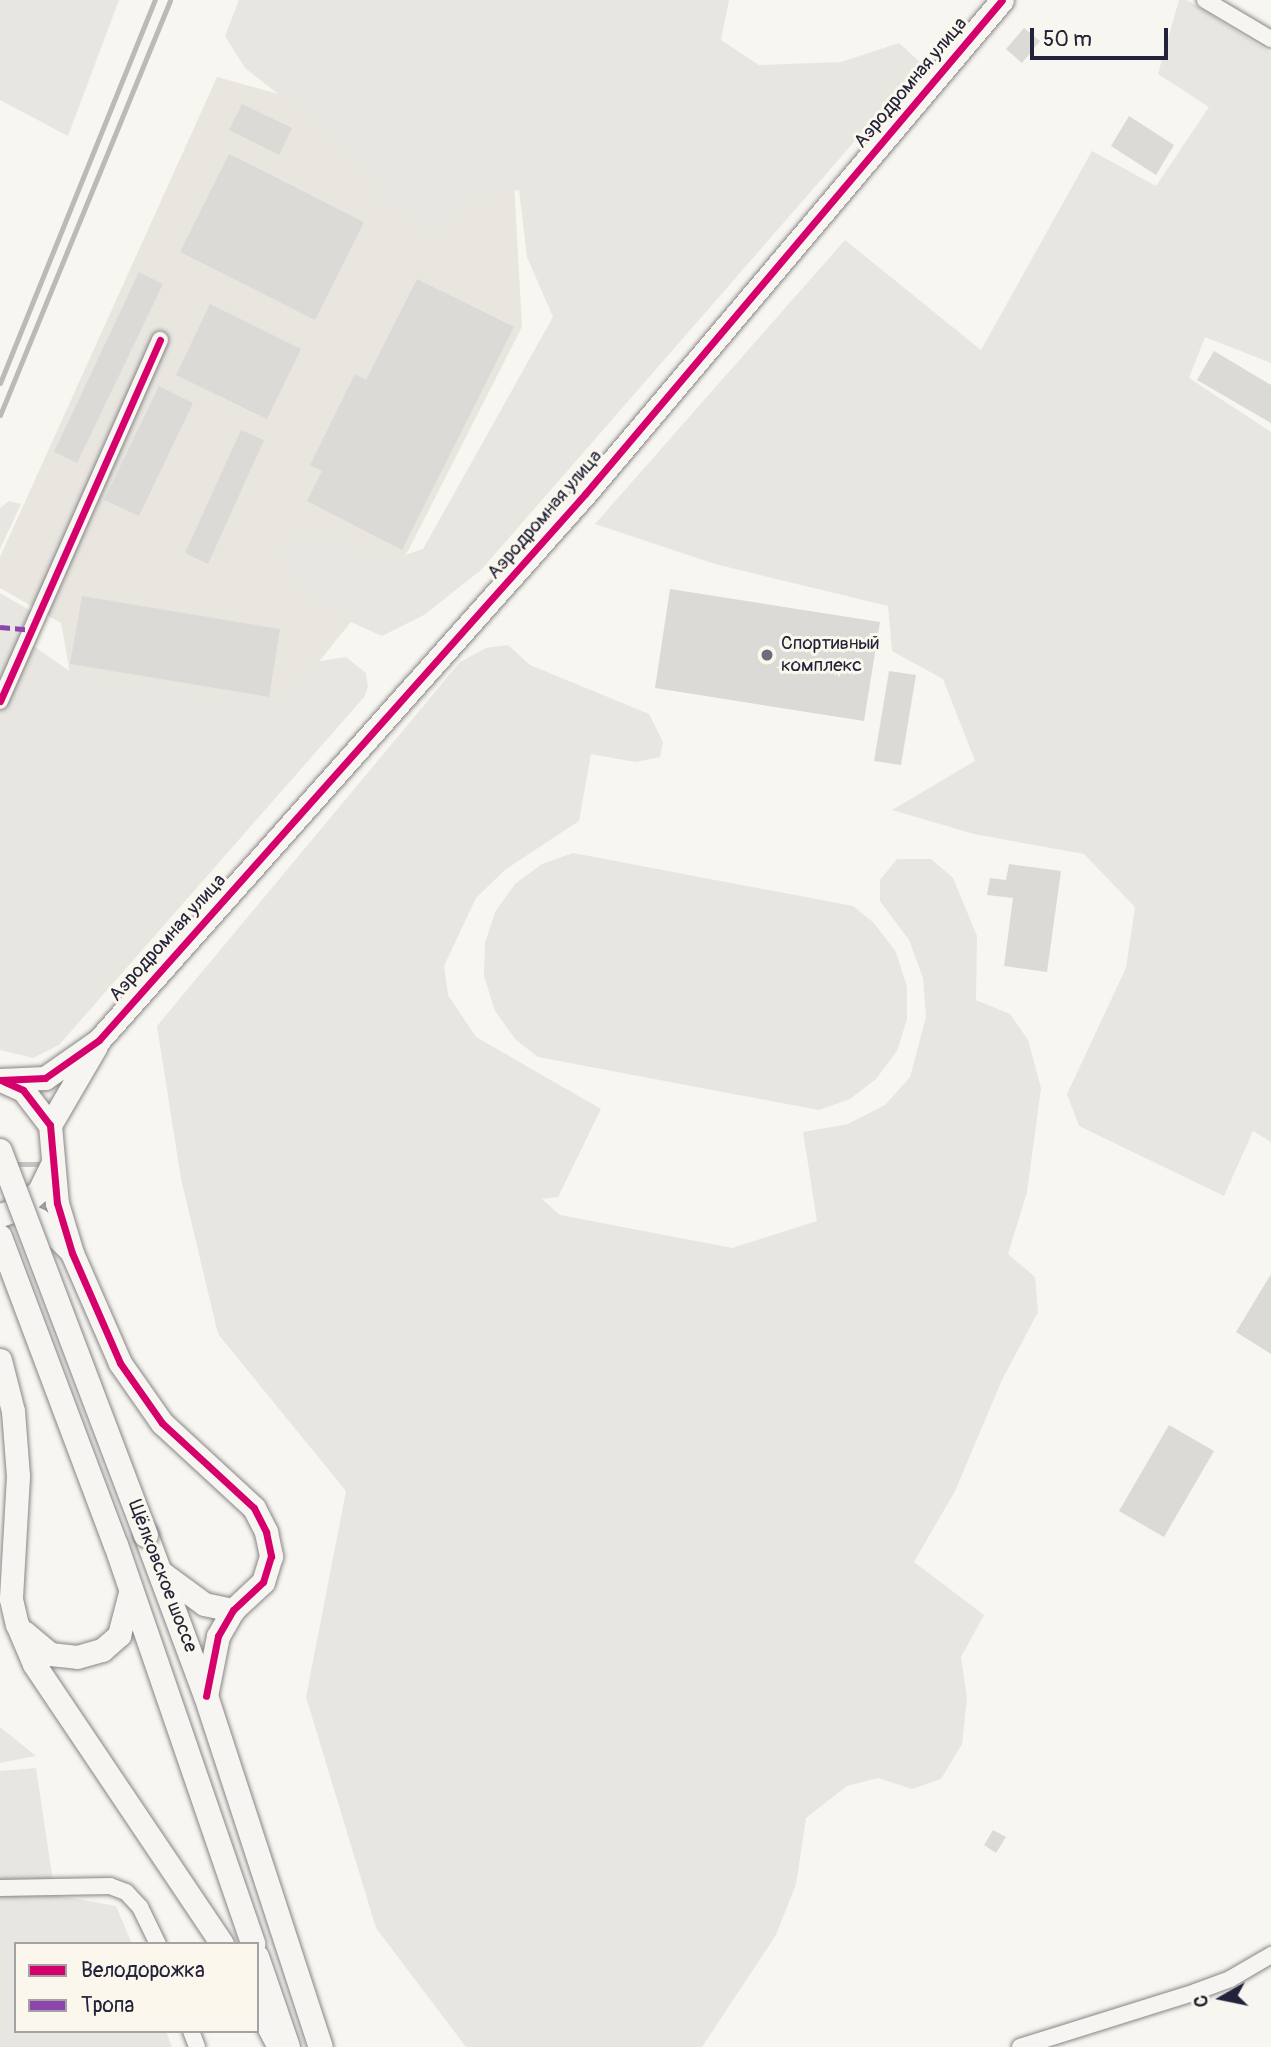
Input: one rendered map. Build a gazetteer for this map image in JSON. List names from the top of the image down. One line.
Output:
{"streets":{"main road":["Щёлковское шоссе"],"street":["Аэродромная улица"]},"places":["Спортивный комплекс"],"legend":["Велодорожка","Тропа"],"scale_bar":"50 m","north":"left"}
